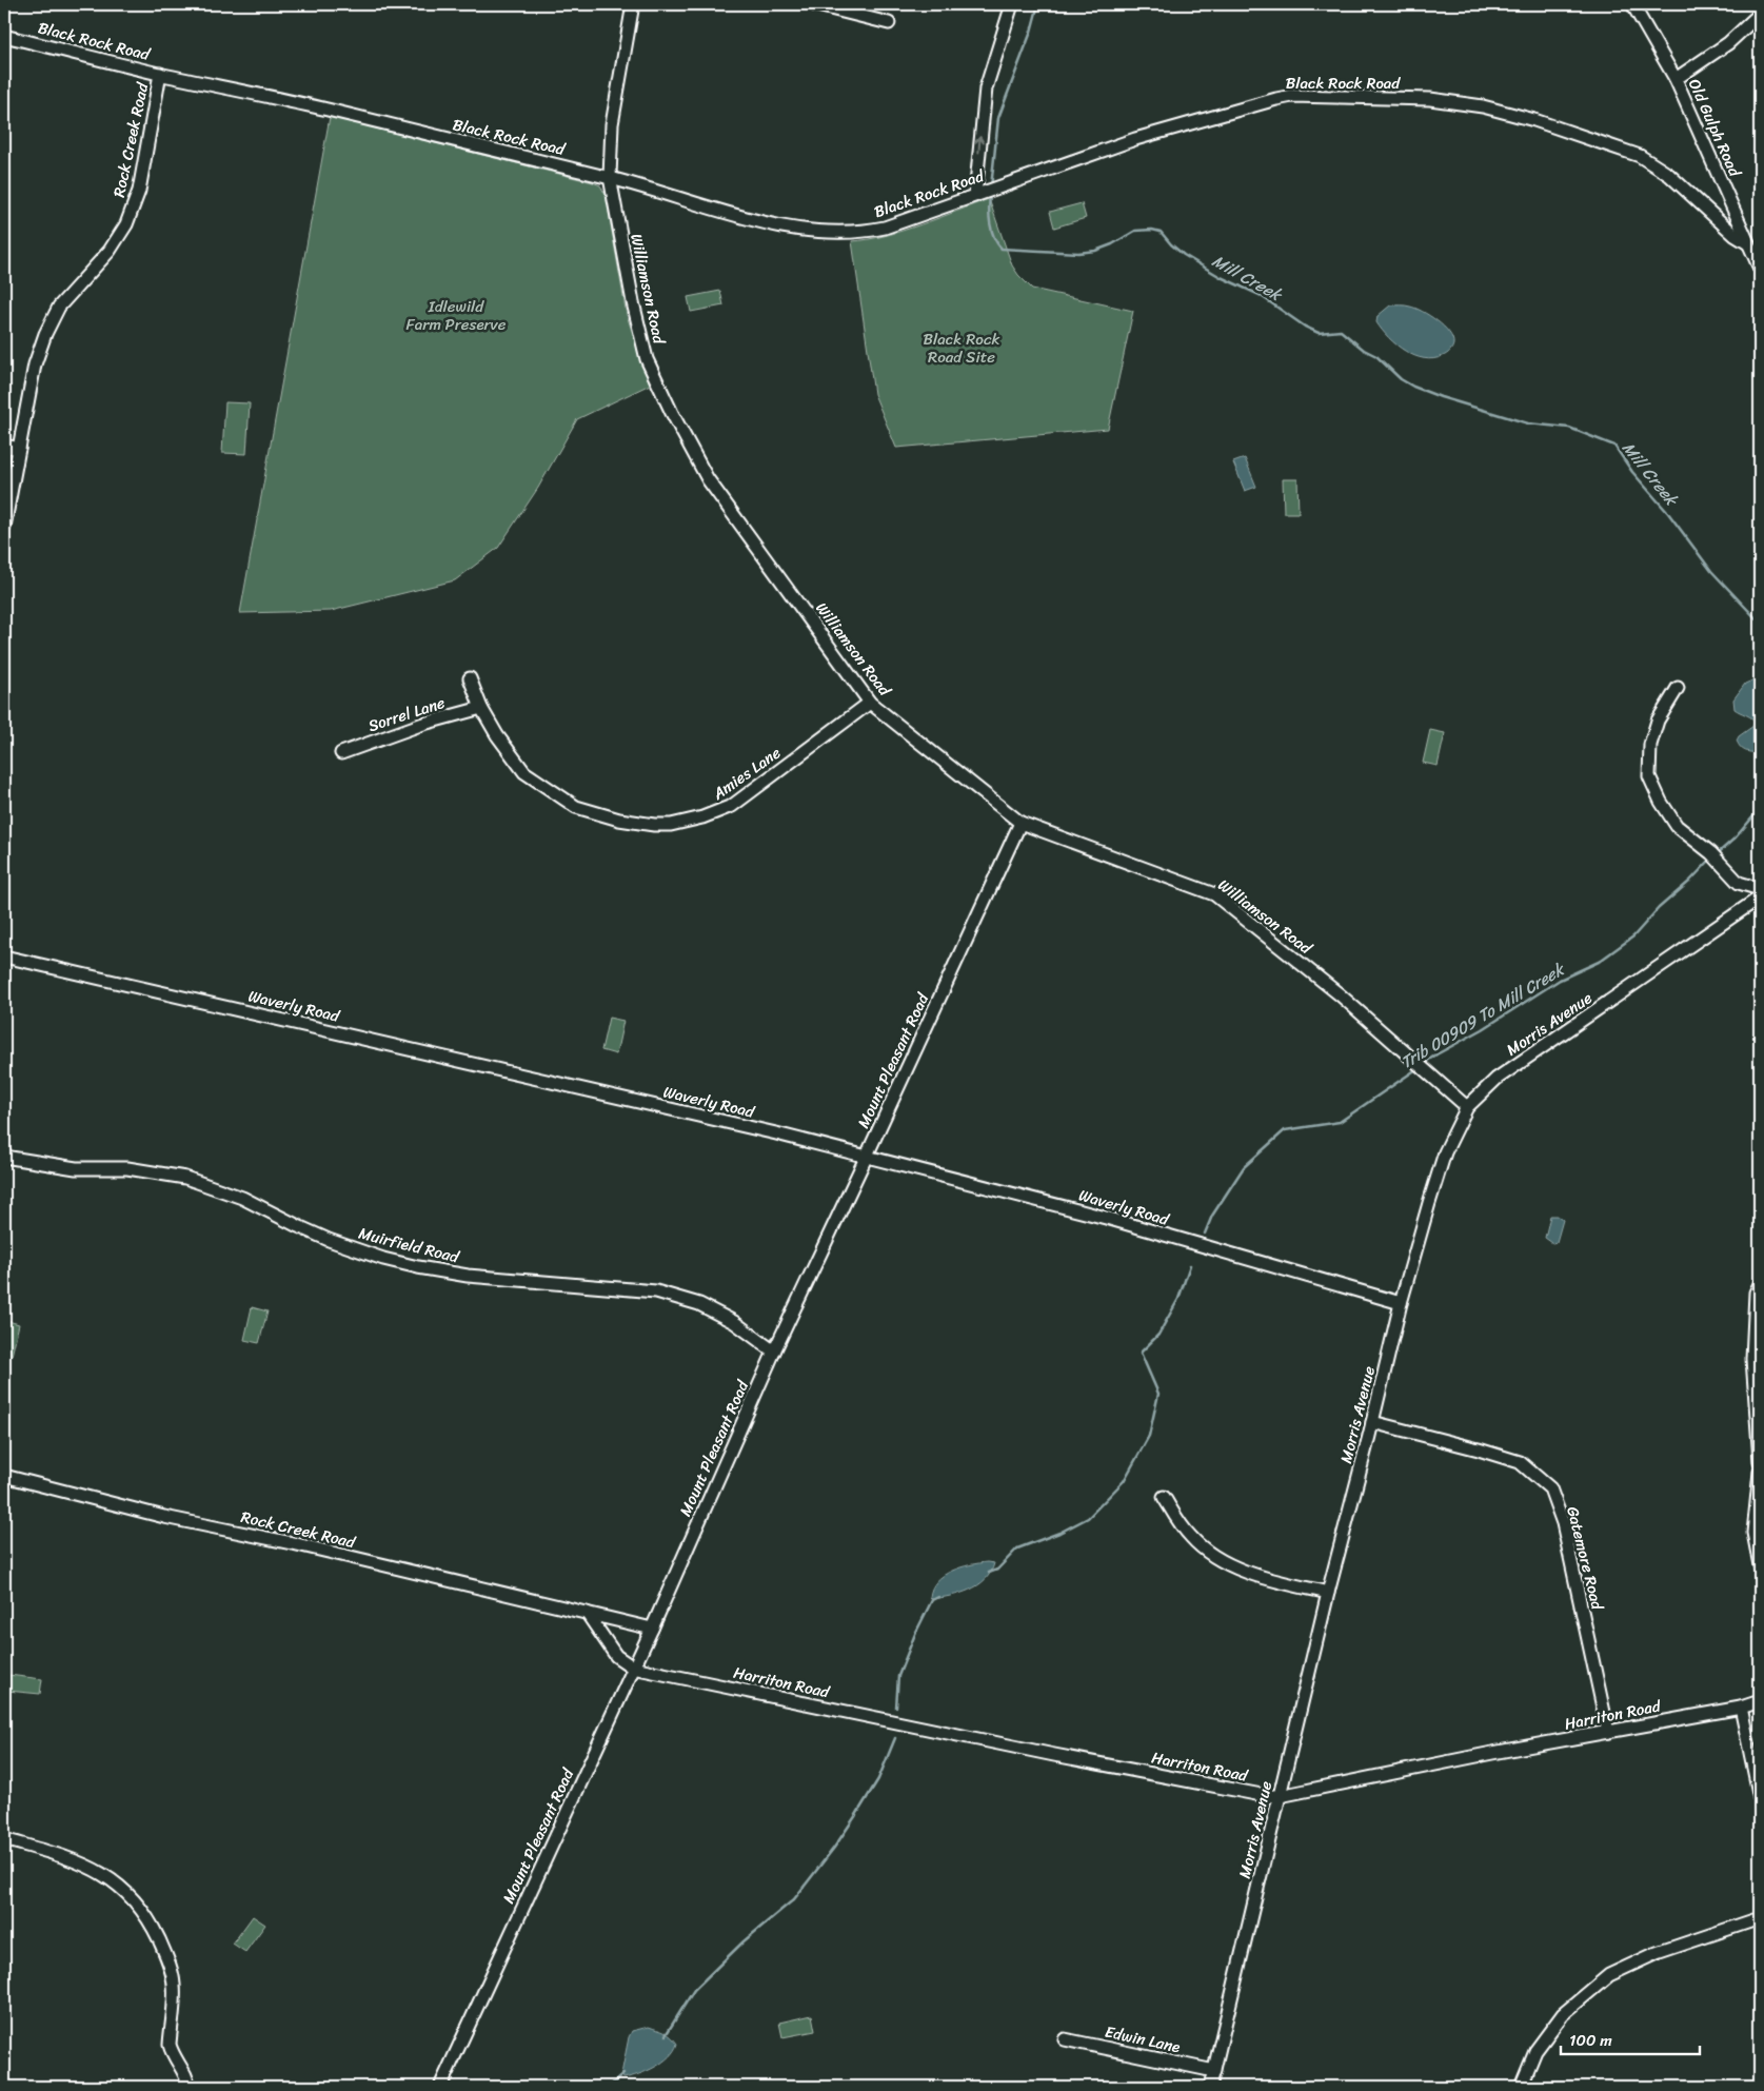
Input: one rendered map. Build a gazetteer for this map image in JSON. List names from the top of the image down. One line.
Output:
{"streets":{"street":["Black Rock Road","Old Gulph Road","Rock Creek Road","Williamson Road","Sorrel Lane","Amies Lane","Waverly Road","Morris Avenue","Mount Pleasant Road","Muirfield Road","Gatemore Road","Harriton Road","Edwin Lane"]},"crossings":[["Black Rock Road","Old Gulph Road"],["Black Rock Road","Rock Creek Road"],["Black Rock Road","Williamson Road"],["Rock Creek Road","Mount Pleasant Road"],["Williamson Road","Amies Lane"],["Williamson Road","Morris Avenue"],["Williamson Road","Mount Pleasant Road"],["Sorrel Lane","Amies Lane"],["Waverly Road","Morris Avenue"],["Waverly Road","Mount Pleasant Road"],["Morris Avenue","Gatemore Road"],["Morris Avenue","Harriton Road"],["Morris Avenue","Edwin Lane"],["Mount Pleasant Road","Muirfield Road"],["Mount Pleasant Road","Harriton Road"],["Gatemore Road","Harriton Road"]],"water":["Mill Creek","Trib 00909 To Mill Creek"],"parks":["Idlewild Farm Preserve","Black Rock Road Site"],"scale_bar":"100 m"}
